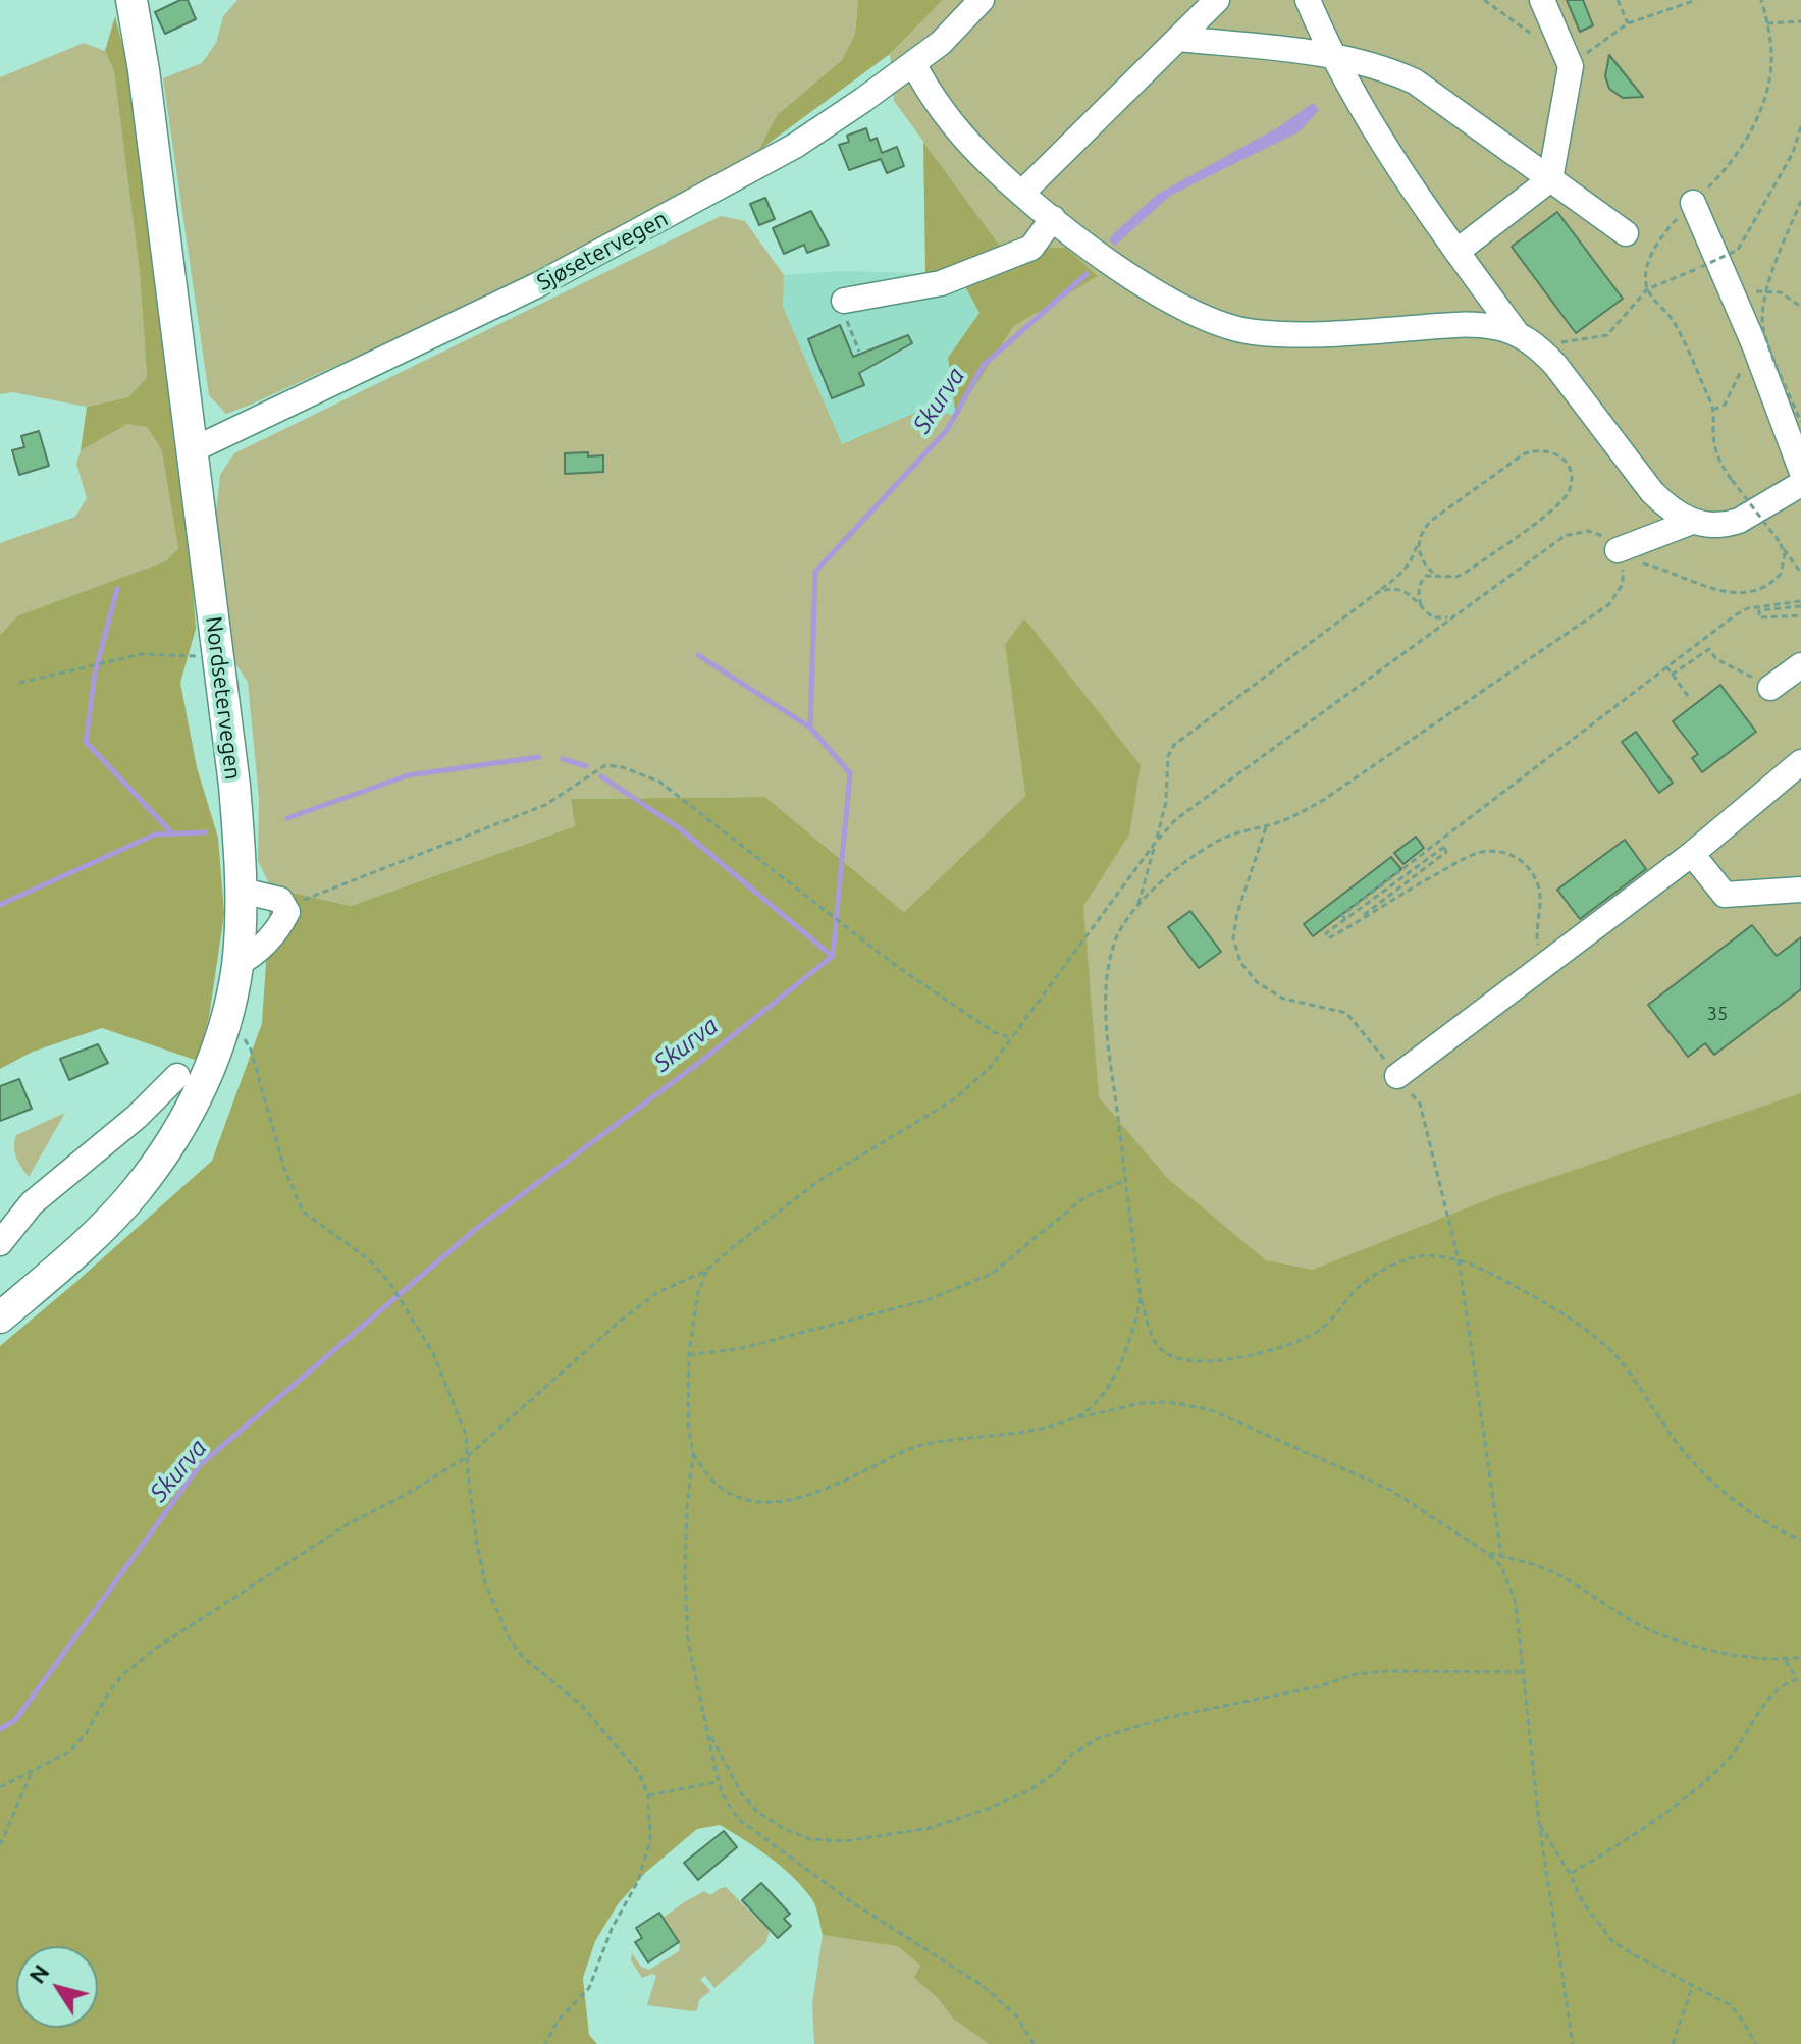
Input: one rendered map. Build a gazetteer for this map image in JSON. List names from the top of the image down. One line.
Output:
{"streets":{"main road":["Nordsetervegen"],"street":["Sjøsetervegen"]},"crossings":[["Sjøsetervegen","Nordsetervegen"]],"water":["Skurva"],"house_numbers":["35"],"north":"top left"}
